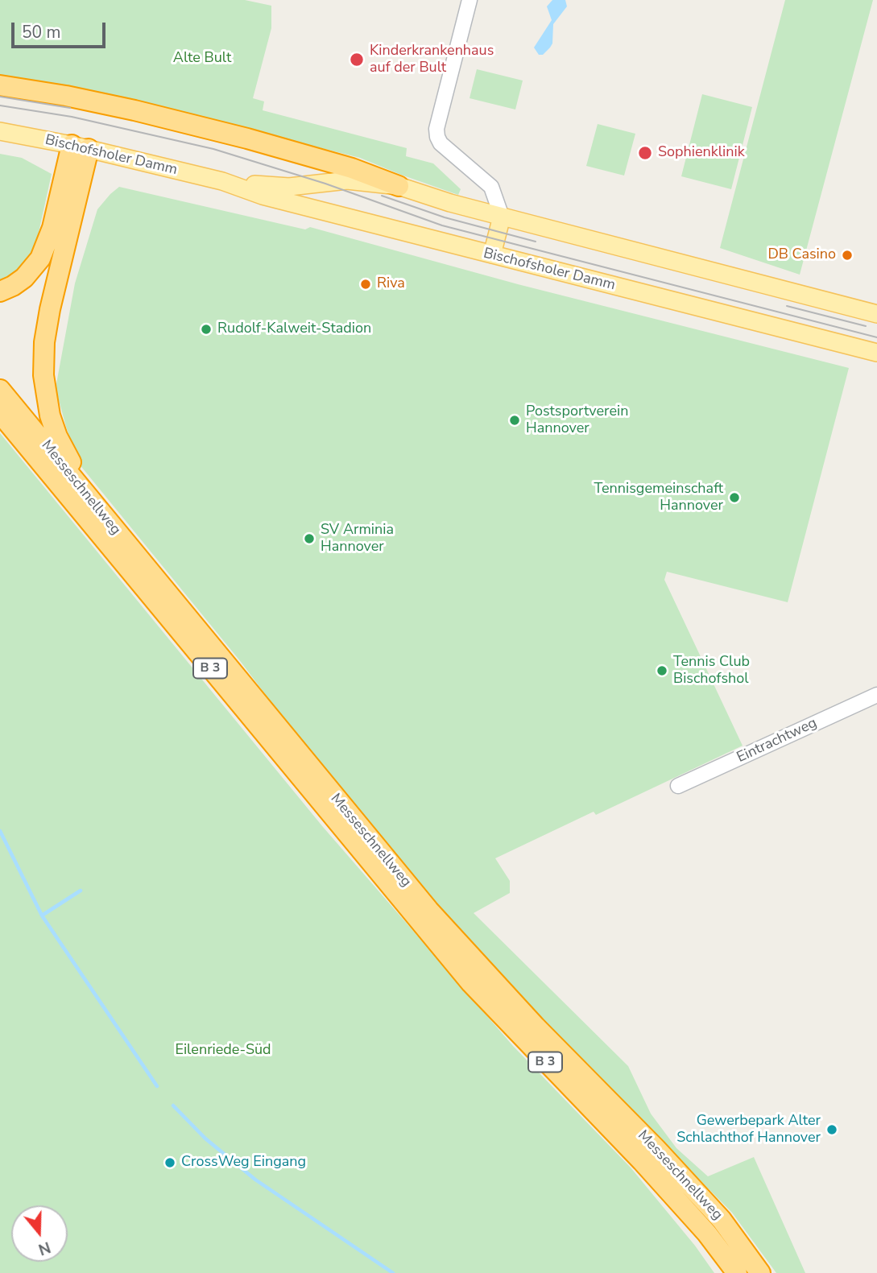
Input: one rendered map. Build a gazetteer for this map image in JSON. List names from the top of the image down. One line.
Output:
{"streets":{"highway":["Messeschnellweg","B 3"],"main road":["Bischofsholer Damm"],"street":["Eintrachtweg"]},"parks":["Alte Bult","Eilenriede-Süd"],"places":["Kinderkrankenhaus auf der Bult","Sophienklinik","DB Casino","Riva","Rudolf-Kalweit-Stadion","Postsportverein Hannover","Tennisgemeinschaft Hannover","SV Arminia Hannover","Tennis Club Bischofshol","Gewerbepark Alter Schlachthof Hannover","CrossWeg Eingang"],"scale_bar":"50 m","north":"bottom"}
